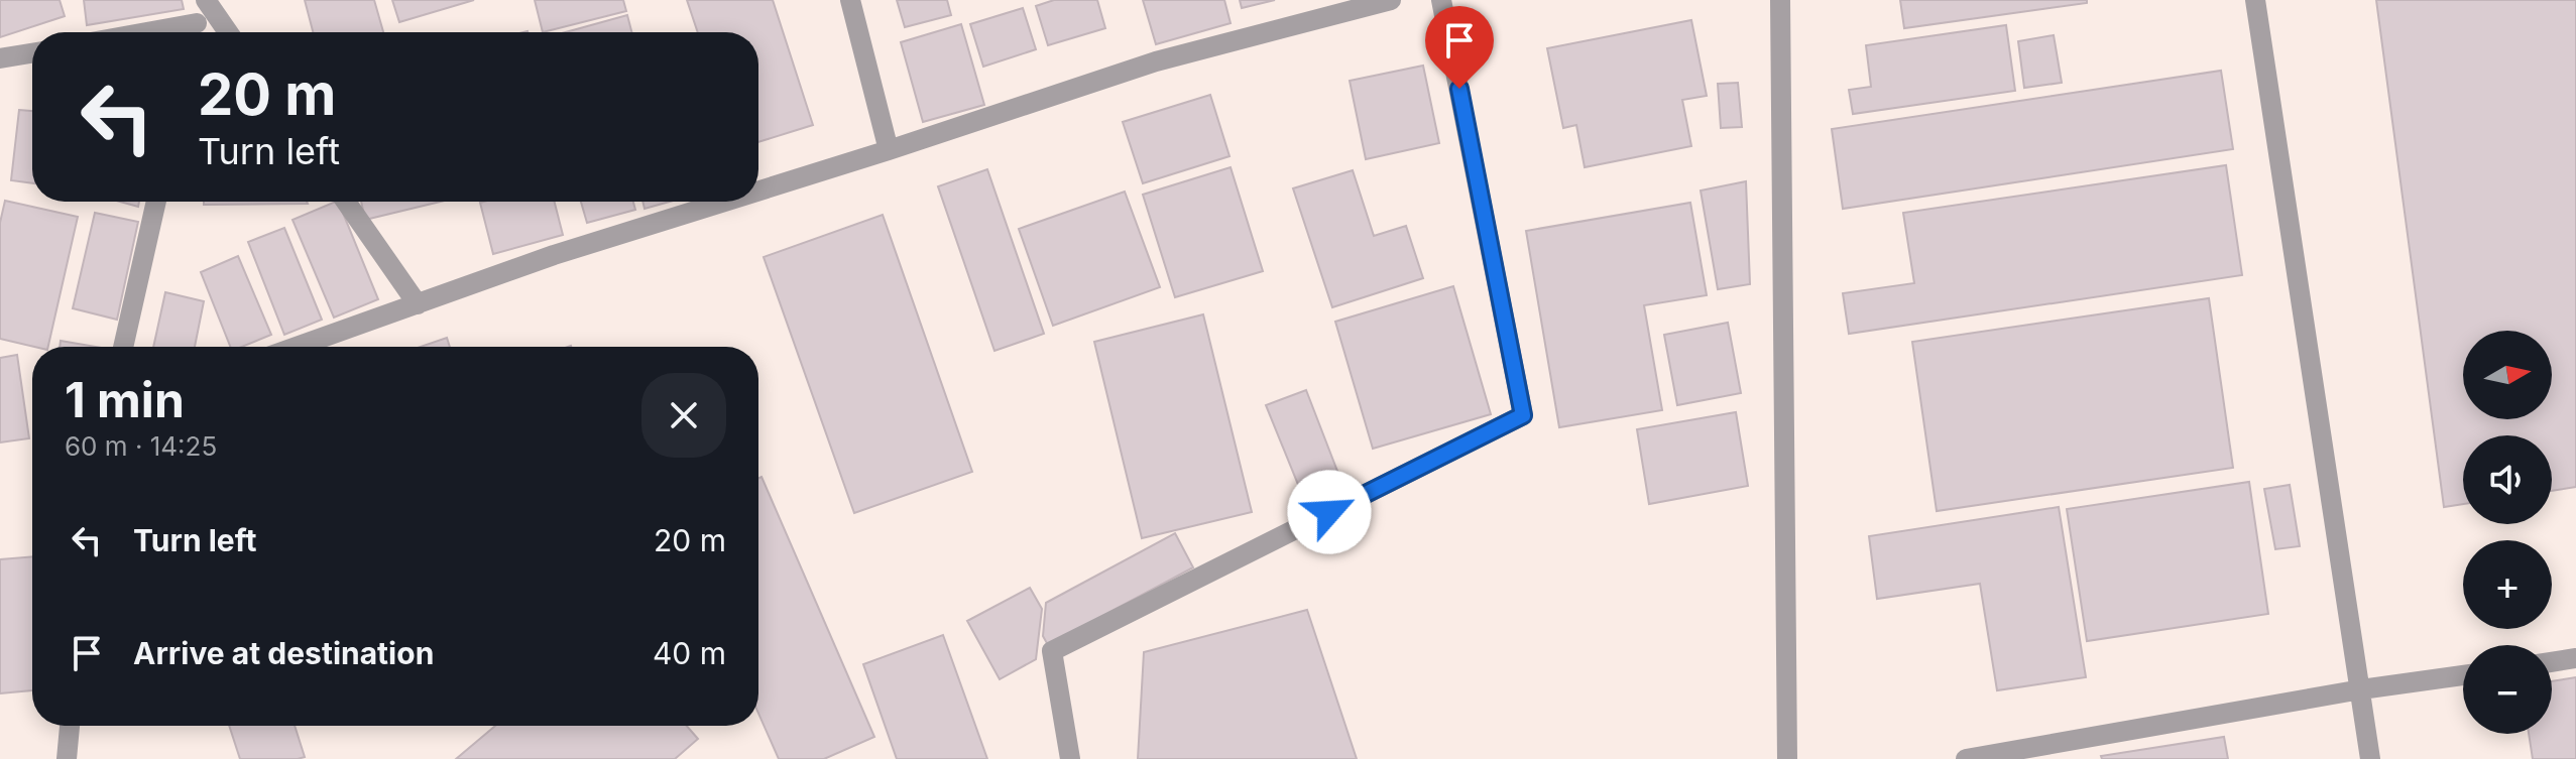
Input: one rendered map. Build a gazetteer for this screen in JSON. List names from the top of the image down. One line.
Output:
{"north":"right","page":{"turn":["20 m","Turn left"],"map_buttons":["+","−"],"heading":["1 min","60 m · 14:25"],"list":[{"name":"Turn left","value":"20 m"},{"name":"Arrive at destination","value":"40 m"}]}}
